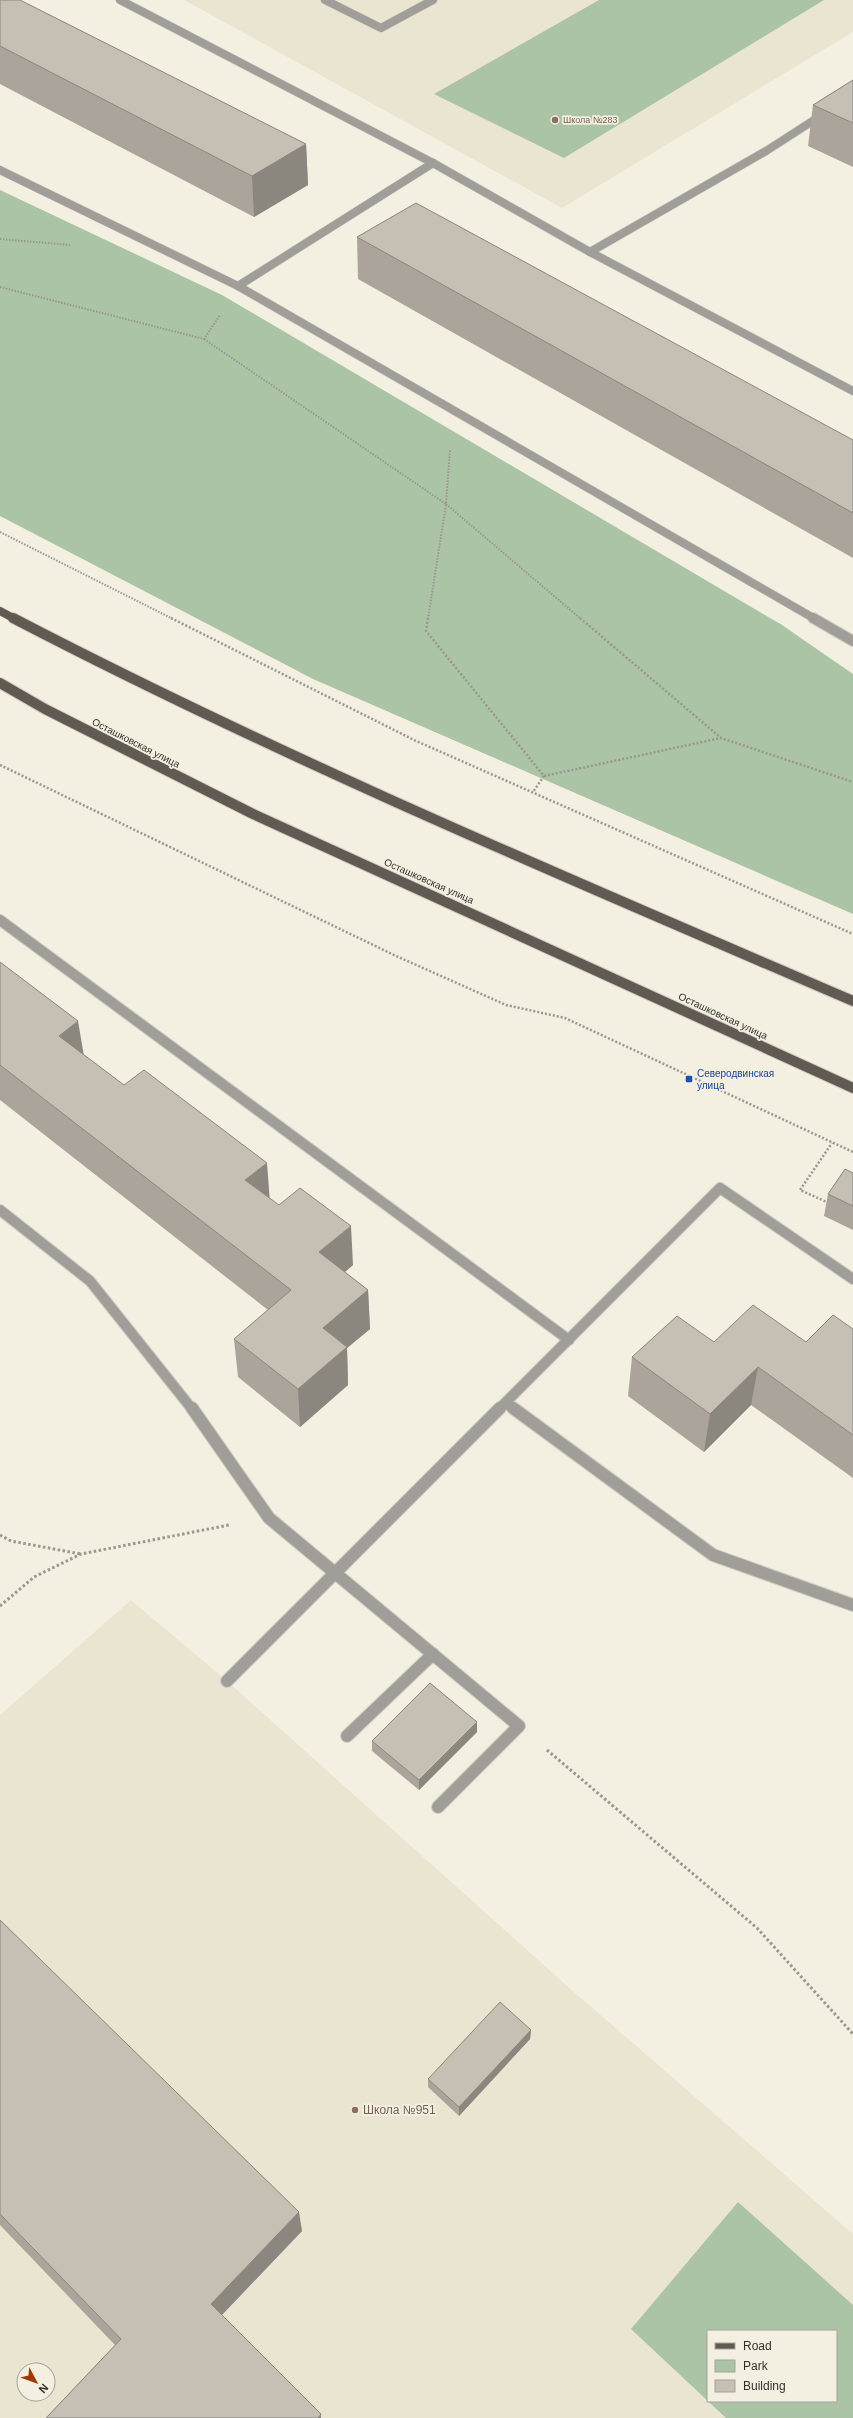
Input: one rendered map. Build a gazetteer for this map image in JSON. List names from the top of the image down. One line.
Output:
{"streets":{"main road":["Осташковская улица"]},"places":{"other":["Школа №283","Школа №951"],"transit":["Северодвинская улица"]},"legend":["Road","Park","Building"],"north":"bottom right"}
